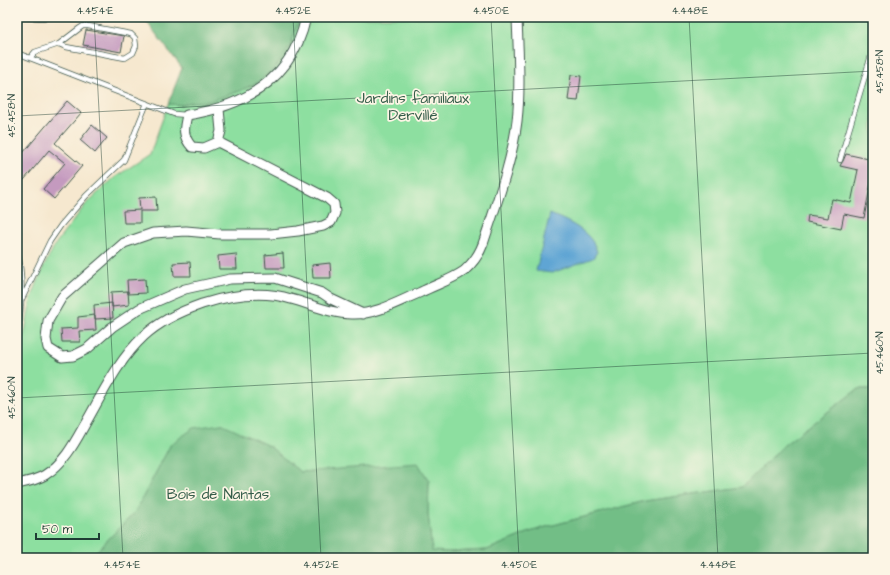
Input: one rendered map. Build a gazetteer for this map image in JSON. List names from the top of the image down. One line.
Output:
{"parks":["Jardins familiaux Dervillé","Bois de Nantas"],"scale_bar":"50 m","coordinates":["4.454°E","4.452°E","4.450°E","4.448°E","45.458°N","45.460°N"]}
